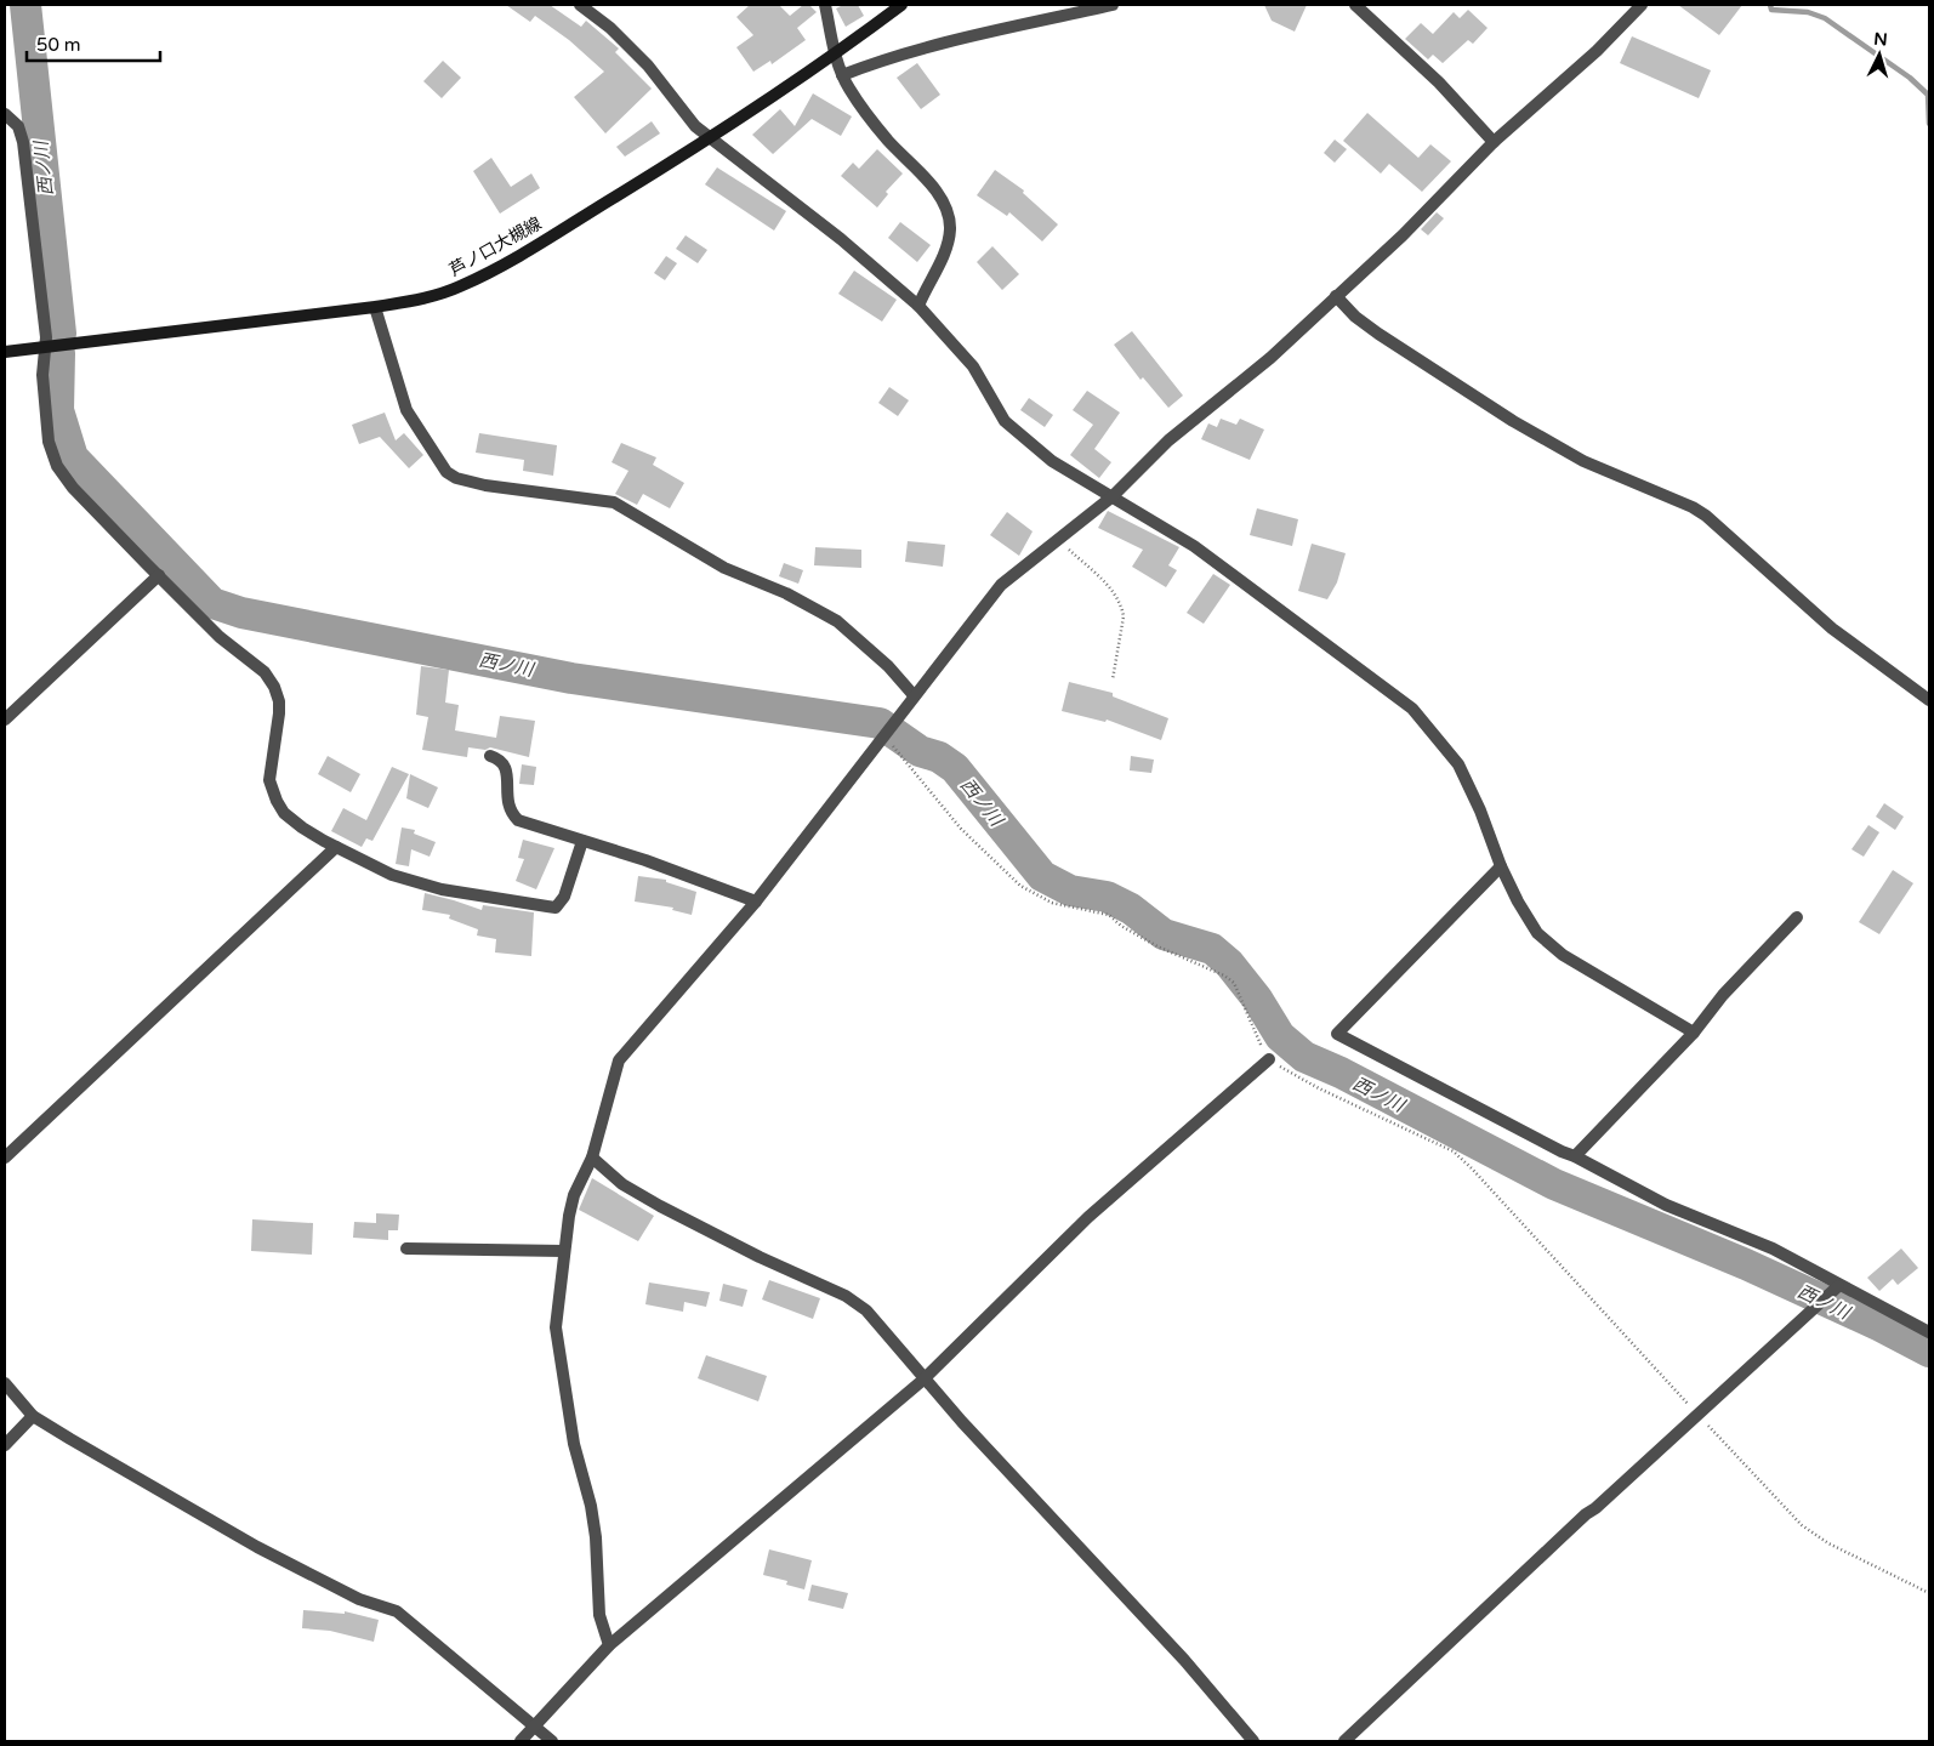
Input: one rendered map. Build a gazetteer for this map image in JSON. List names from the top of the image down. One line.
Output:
{"streets":{"main road":["芦ノ口大槻線"]},"water":["西ノ川"],"scale_bar":"50 m","north":"top"}
